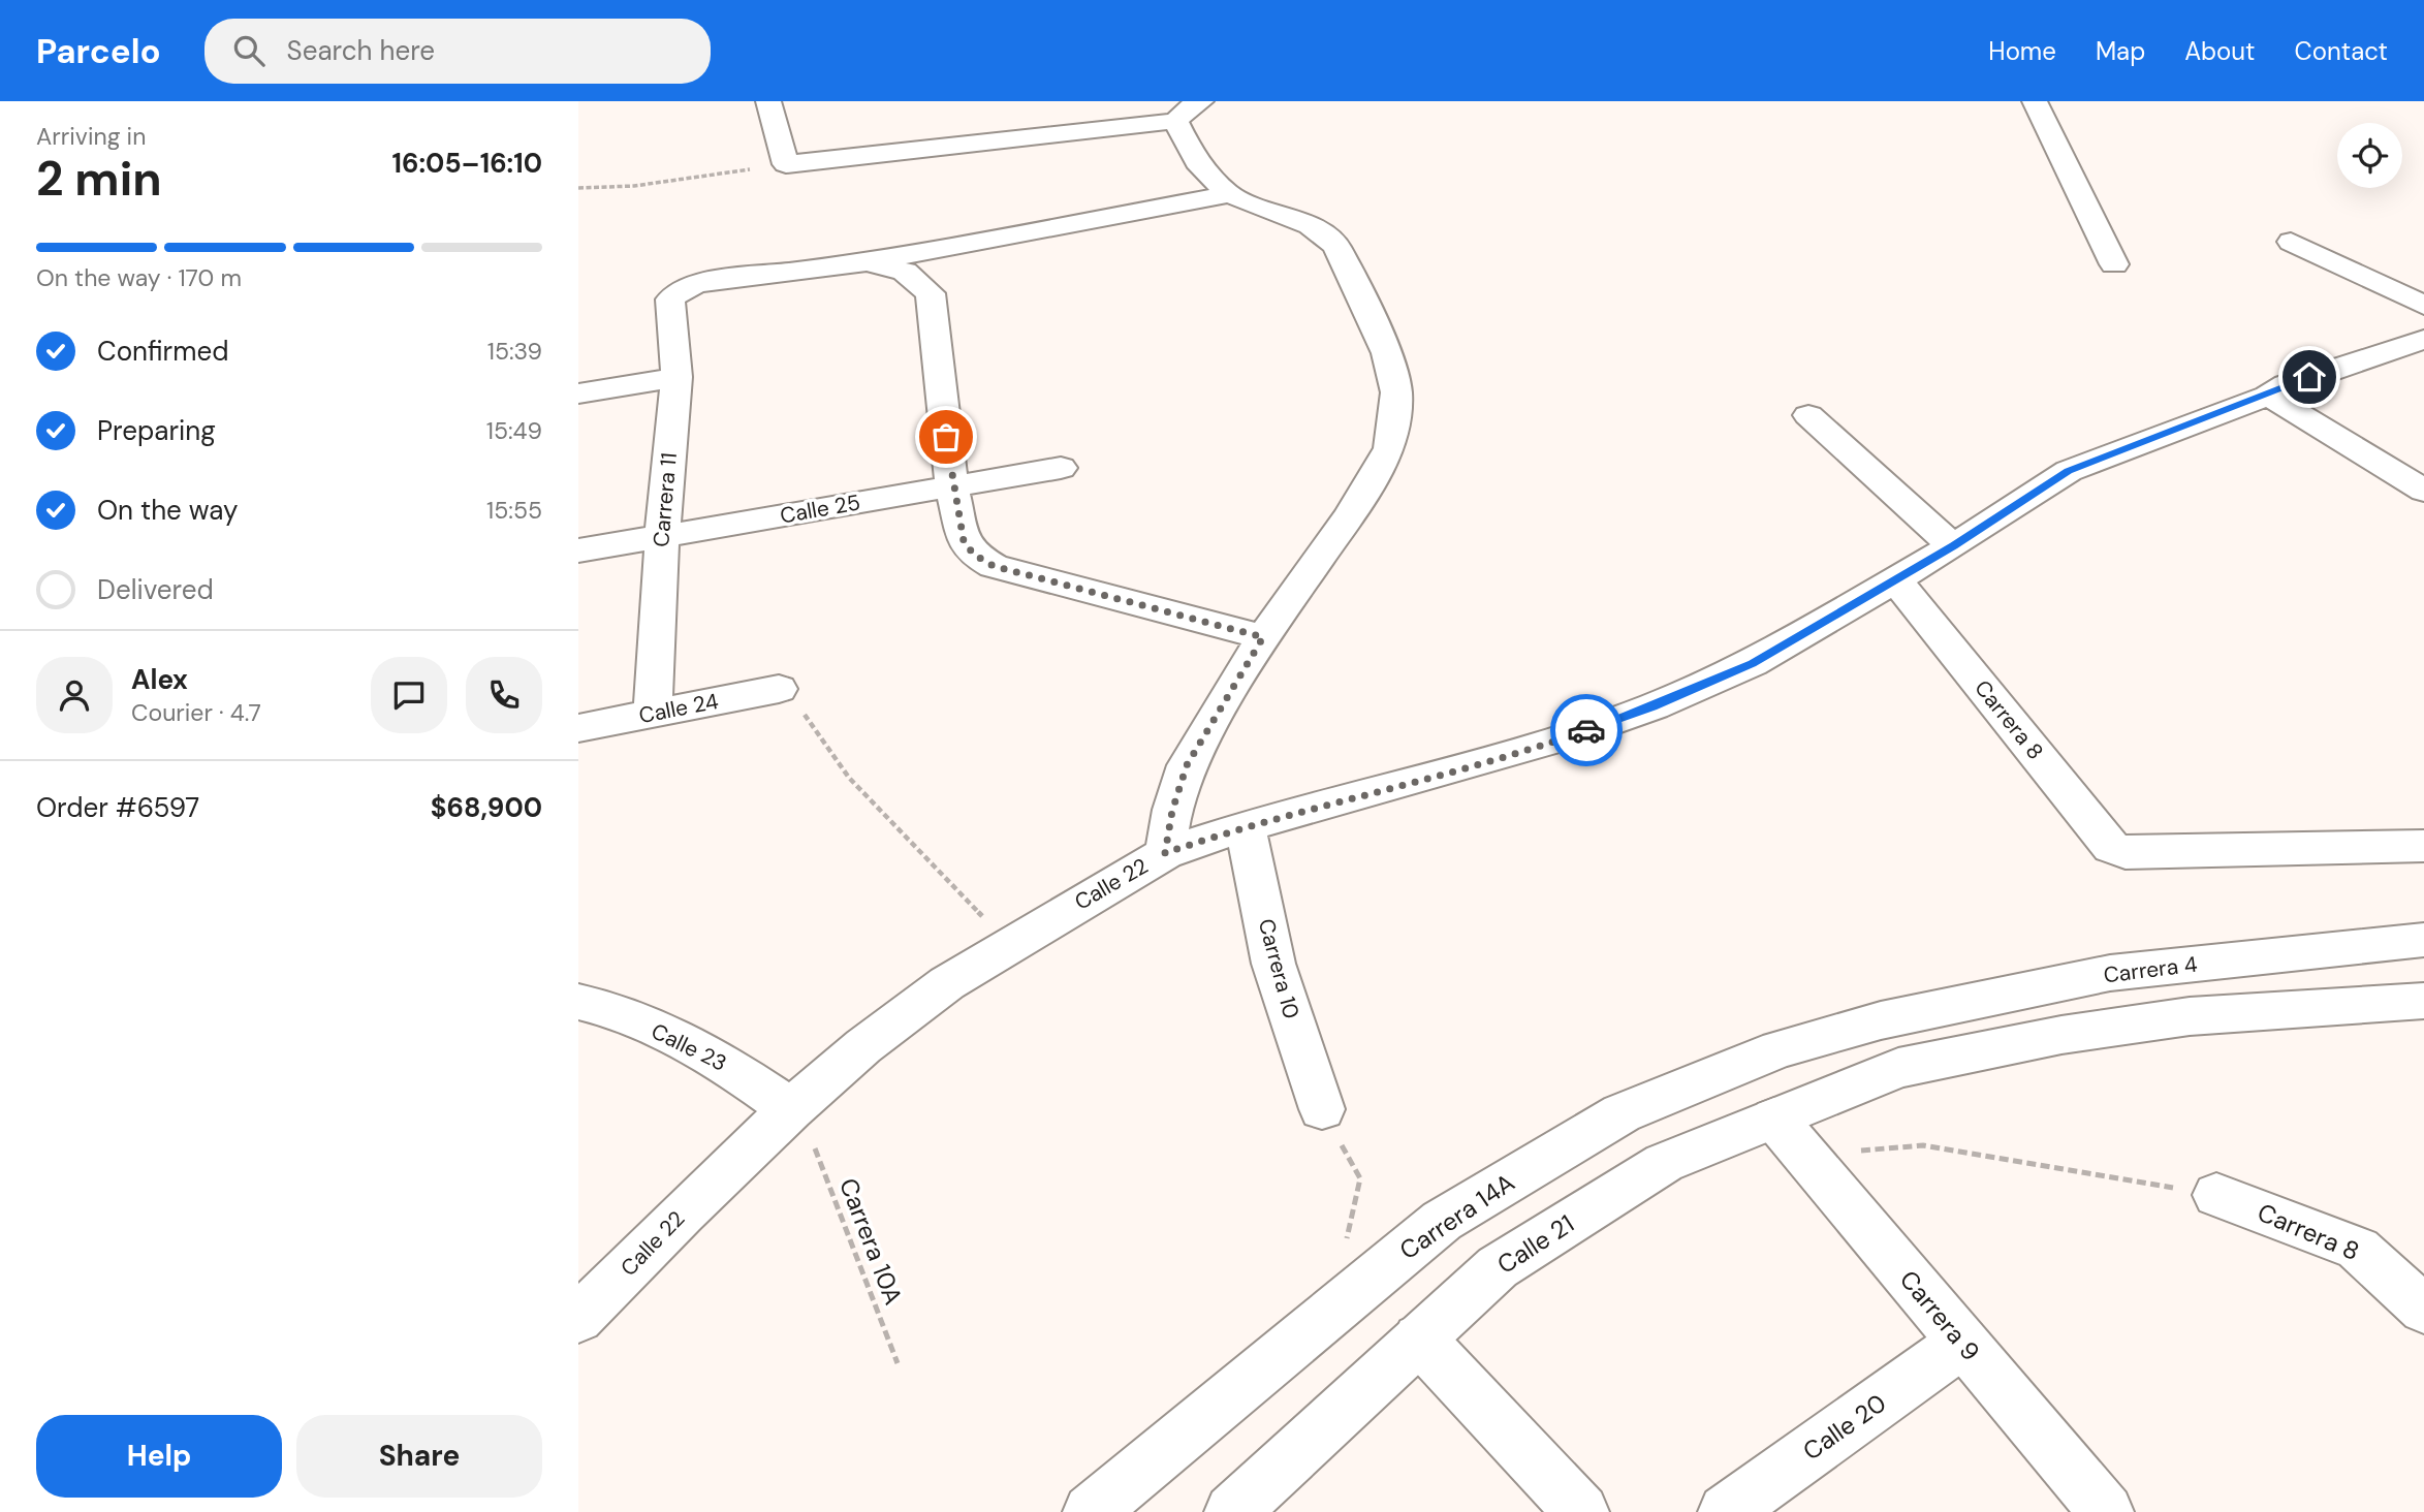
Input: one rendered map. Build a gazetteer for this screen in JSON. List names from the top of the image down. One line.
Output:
{"streets":{"main road":["Carrera 11","Calle 25","Calle 24","Carrera 8","Calle 22","Carrera 10","Carrera 4","Calle 23","Carrera 14A","Calle 21","Carrera 9","Calle 20"],"path":["Carrera 10A"]},"crossings":[["Carrera 11","Calle 25"],["Carrera 11","Calle 24"],["Carrera 8","Calle 22"],["Calle 22","Carrera 10"],["Calle 22","Calle 23"],["Calle 22","Carrera 10A"],["Carrera 4","Carrera 14A"],["Calle 23","Carrera 10A"],["Calle 21","Carrera 9"],["Carrera 9","Calle 20"]],"page":{"header":"Parcelo","search":"Search here","nav":["Home","Map","About","Contact"],"heading":["2 min","Arriving in","16:05–16:10"],"panel":["Alex","Courier · 4.7","Order #6597","$68,900"],"bar":"On the way · 170 m","list":[["Confirmed","15:39"],["Preparing","15:49"],["On the way","15:55"],"Delivered"],"buttons":["Help","Share"]}}
